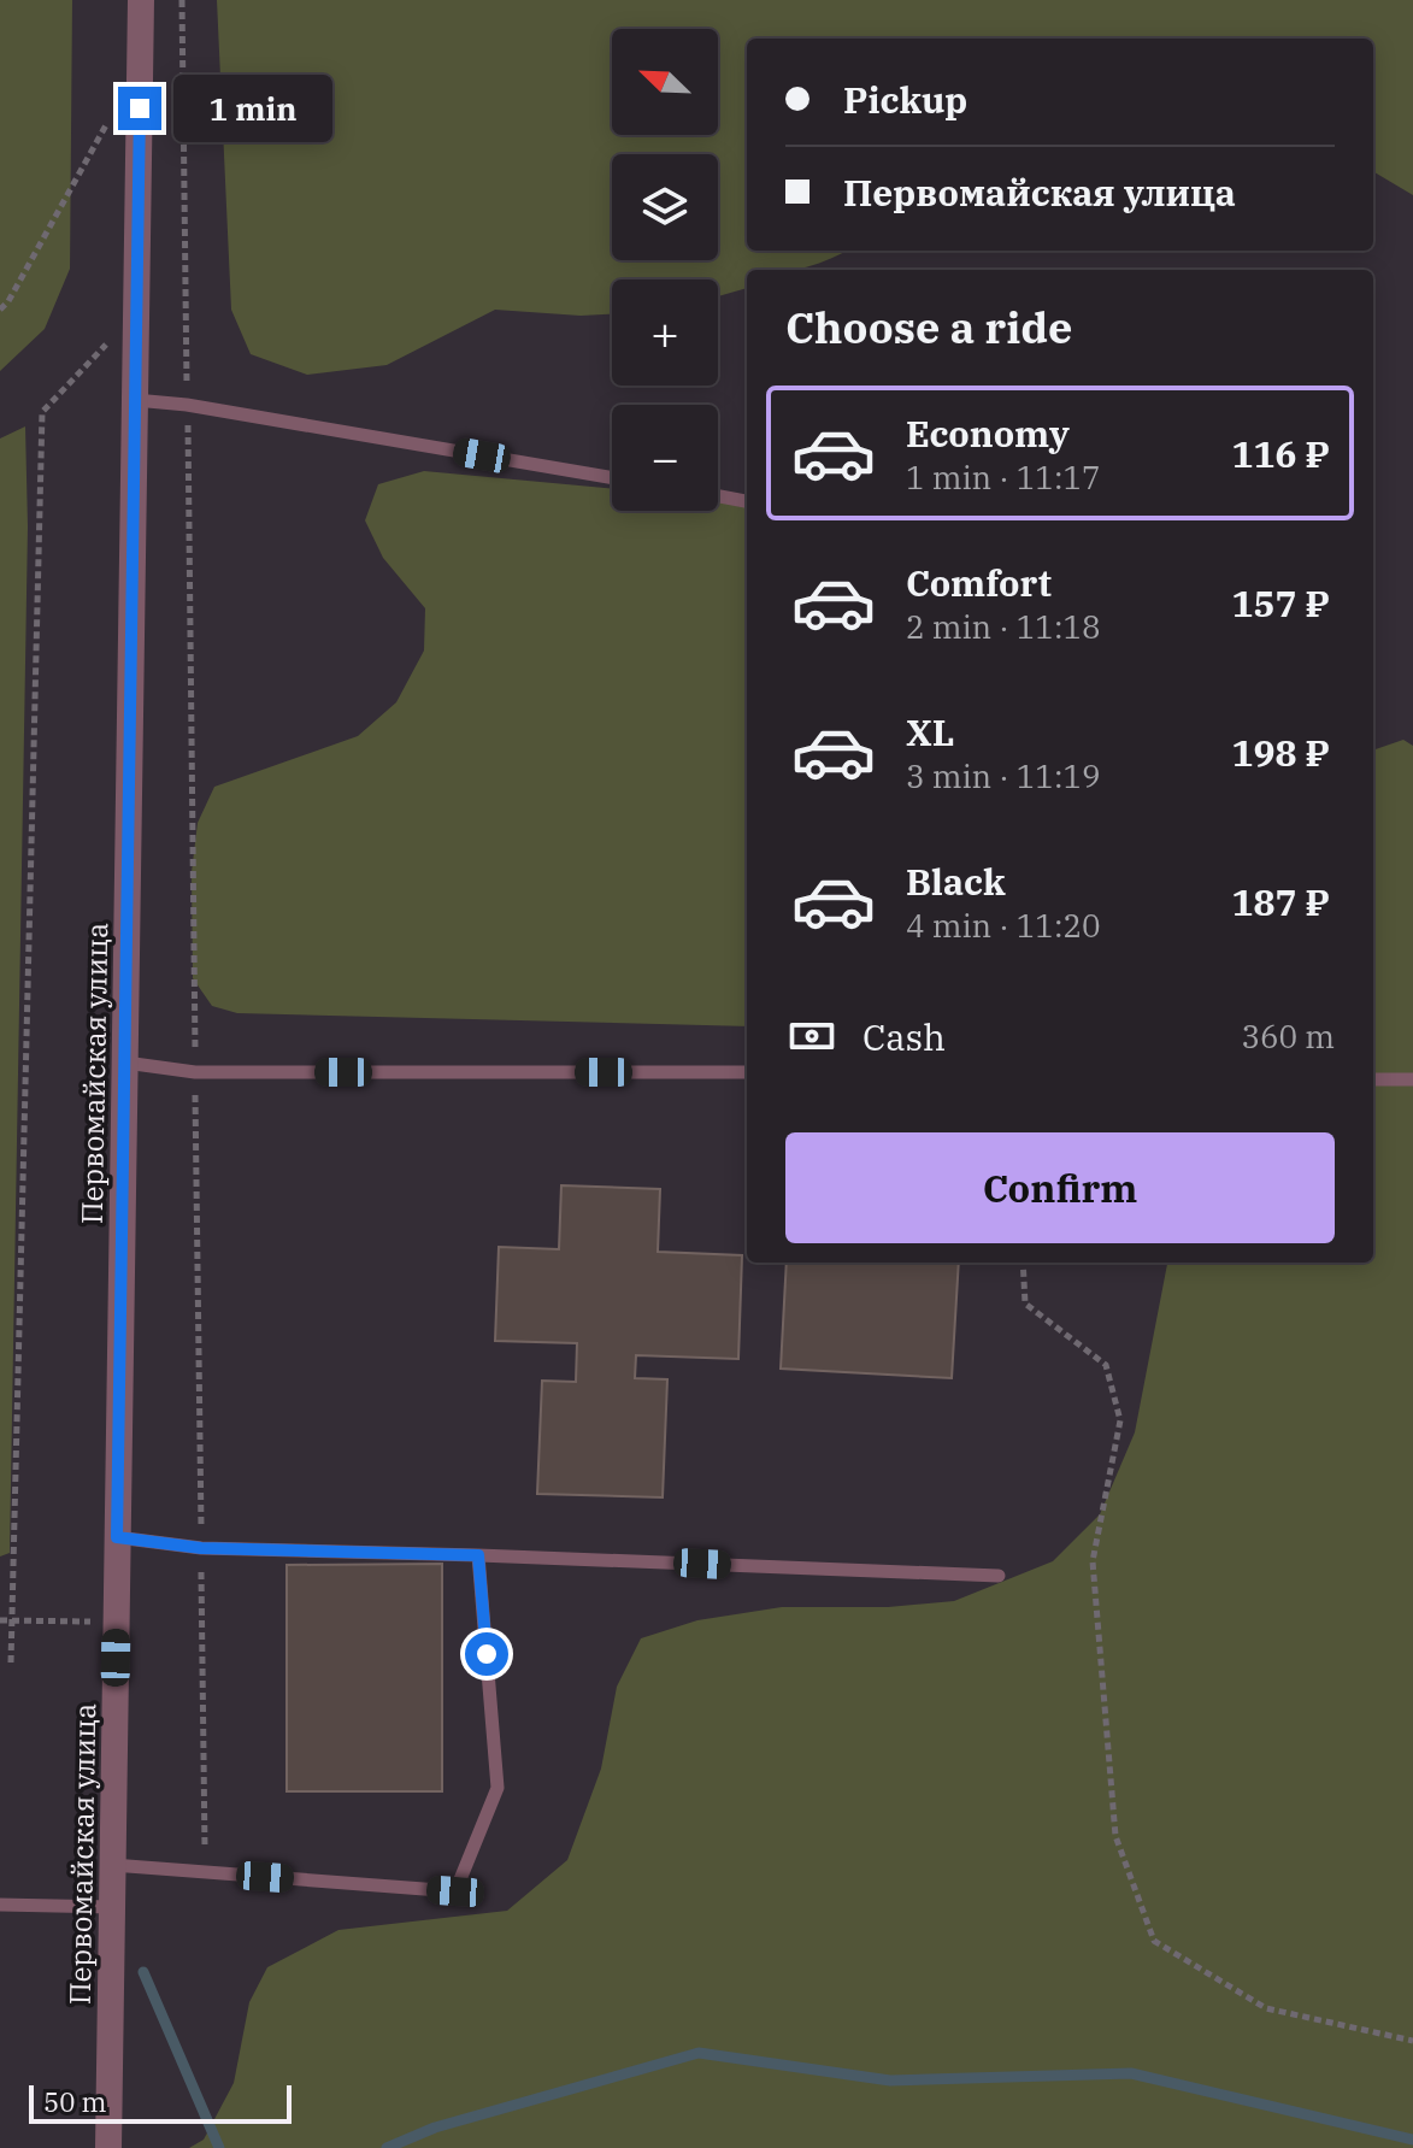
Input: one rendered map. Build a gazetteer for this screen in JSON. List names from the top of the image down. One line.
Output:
{"streets":{"street":["Первомайская улица"]},"scale_bar":"50 m","north":"top left","page":{"map_buttons":["+","−"],"banner":["Pickup","Первомайская улица"],"bubble":"1 min","heading":"Choose a ride","list":[{"name":"Economy","note":"1 min · 11:17","value":"116 ₽"},{"name":"Comfort","note":"2 min · 11:18","value":"157 ₽"},{"name":"XL","note":"3 min · 11:19","value":"198 ₽"},{"name":"Black","note":"4 min · 11:20","value":"187 ₽"}],"pay":["Cash","360 m"],"buttons":"Confirm","scale":"50 m"}}
